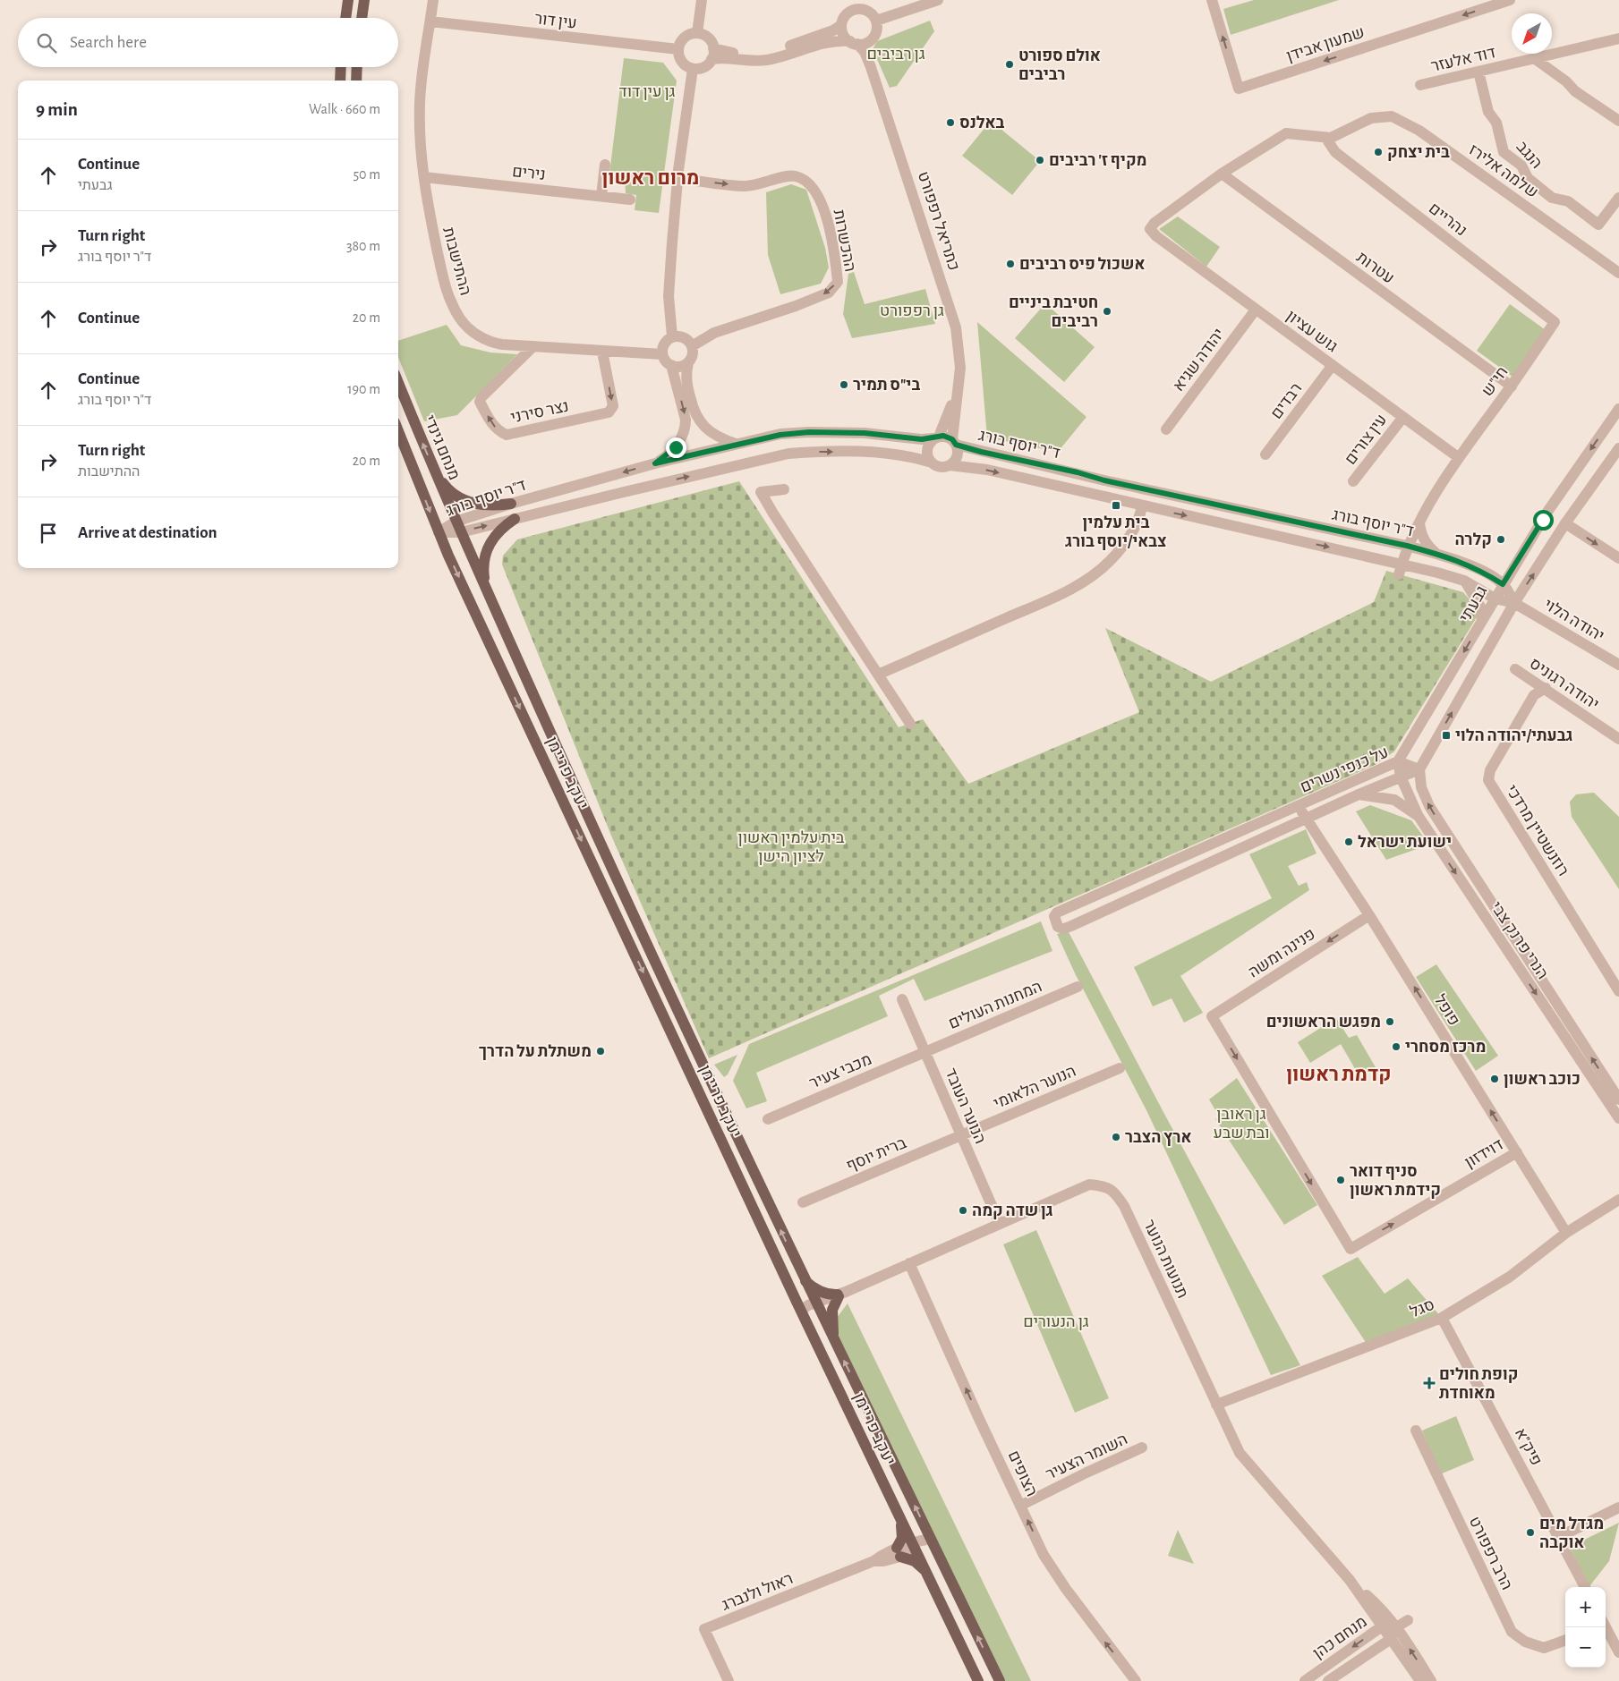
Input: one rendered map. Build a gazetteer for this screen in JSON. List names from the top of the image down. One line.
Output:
{"streets":{"main road":["מנחם גינדי","יעקב פריימן"],"street":["עין דור","שמעון אבידן","דוד אלעזר","הנגב","שלמה אלירז","נירים","נהריים","כתריאל רפפורט","ההכשרות","ההתישבות","עטרות","גוש עציון","יהודה שגיא","חי\"ש","רבדים","נצר סירני","עין צורים","ד\"ר יוסף בורג","גבעתי","יהודה הלוי","יהודה רגוניס","על כנפי נשרים","רוזנשטיין מרדכי","הנרי פרנק צבי","פנינה ומשה","המחנות העולים","פופל","מכבי צעיר","הנוער הלאומי","הנוער העובד","דוידזון","ברית יוסף","תנועות הנוער","סגל","פיק\"א","השומר הצעיר","הצופים","הרב רפפורט","ראול ולנברג","מנחם כהן"]},"crossings":[["עין דור","ההתישבות"],["דוד אלעזר","הנגב"],["שלמה אלירז","נהריים"],["שלמה אלירז","עטרות"],["שלמה אלירז","גוש עציון"],["נירים","ההתישבות"],["נהריים","חי\"ש"],["כתריאל רפפורט","ד\"ר יוסף בורג"],["ההכשרות","ההתישבות"],["ההתישבות","נצר סירני"],["עטרות","גוש עציון"],["עטרות","חי\"ש"],["גוש עציון","יהודה שגיא"],["גוש עציון","חי\"ש"],["גוש עציון","רבדים"],["גוש עציון","עין צורים"],["חי\"ש","ד\"ר יוסף בורג"],["ד\"ר יוסף בורג","מנחם גינדי"],["ד\"ר יוסף בורג","גבעתי"],["ד\"ר יוסף בורג","יהודה הלוי"],["ד\"ר יוסף בורג","יעקב פריימן"],["מנחם גינדי","יעקב פריימן"],["גבעתי","על כנפי נשרים"],["יהודה רגוניס","רוזנשטיין מרדכי"],["על כנפי נשרים","הנרי פרנק צבי"],["על כנפי נשרים","פופל"],["יעקב פריימן","תנועות הנוער"],["יעקב פריימן","ראול ולנברג"],["פנינה ומשה","פופל"],["פנינה ומשה","דוידזון"],["המחנות העולים","מכבי צעיר"],["המחנות העולים","הנוער העובד"],["פופל","דוידזון"],["פופל","סגל"],["מכבי צעיר","הנוער העובד"],["הנוער הלאומי","הנוער העובד"],["הנוער הלאומי","ברית יוסף"],["הנוער העובד","ברית יוסף"],["הנוער העובד","תנועות הנוער"],["תנועות הנוער","סגל"],["תנועות הנוער","הצופים"],["תנועות הנוער","מנחם כהן"],["סגל","פיק\"א"],["השומר הצעיר","הצופים"]],"one_way":["פופל","דוידזון","הצופים"],"districts":["מרום ראשון","קדמת ראשון"],"parks":["גן רביבים","גן עין דוד","גן רפפורט","בית עלמין ראשון לציון הישן","גן ראובן ובת שבע","גן הנעורים"],"places":{"other":["אולם ספורט רביבים","באלנס","בית יצחק","מקיף ז' רביבים","אשכול פיס רביבים","חטיבת ביניים רביבים","בי\"ס תמיר","קלרה","ישועת ישראל","מפגש הראשונים","מרכז מסחרי","משתלת על הדרך","כוכב ראשון","ארץ הצבר","סניף דואר קידמת ראשון","גן שדה קמה","מגדל מים אוקבה"],"transit":["בית עלמין צבאי/יוסף בורג","גבעתי/יהודה הלוי"],"health":["קופת חולים מאוחדת"]},"north":"bottom left","page":{"search":"Search here","heading":["9 min","Walk · 660 m"],"list":[["Continue","גבעתי","50 m"],["Turn right","ד\"ר יוסף בורג","380 m"],["Continue","20 m"],["Continue","ד\"ר יוסף בורג","190 m"],["Turn right","ההתישבות","20 m"],"Arrive at destination"],"map_buttons":["+","−"]}}
